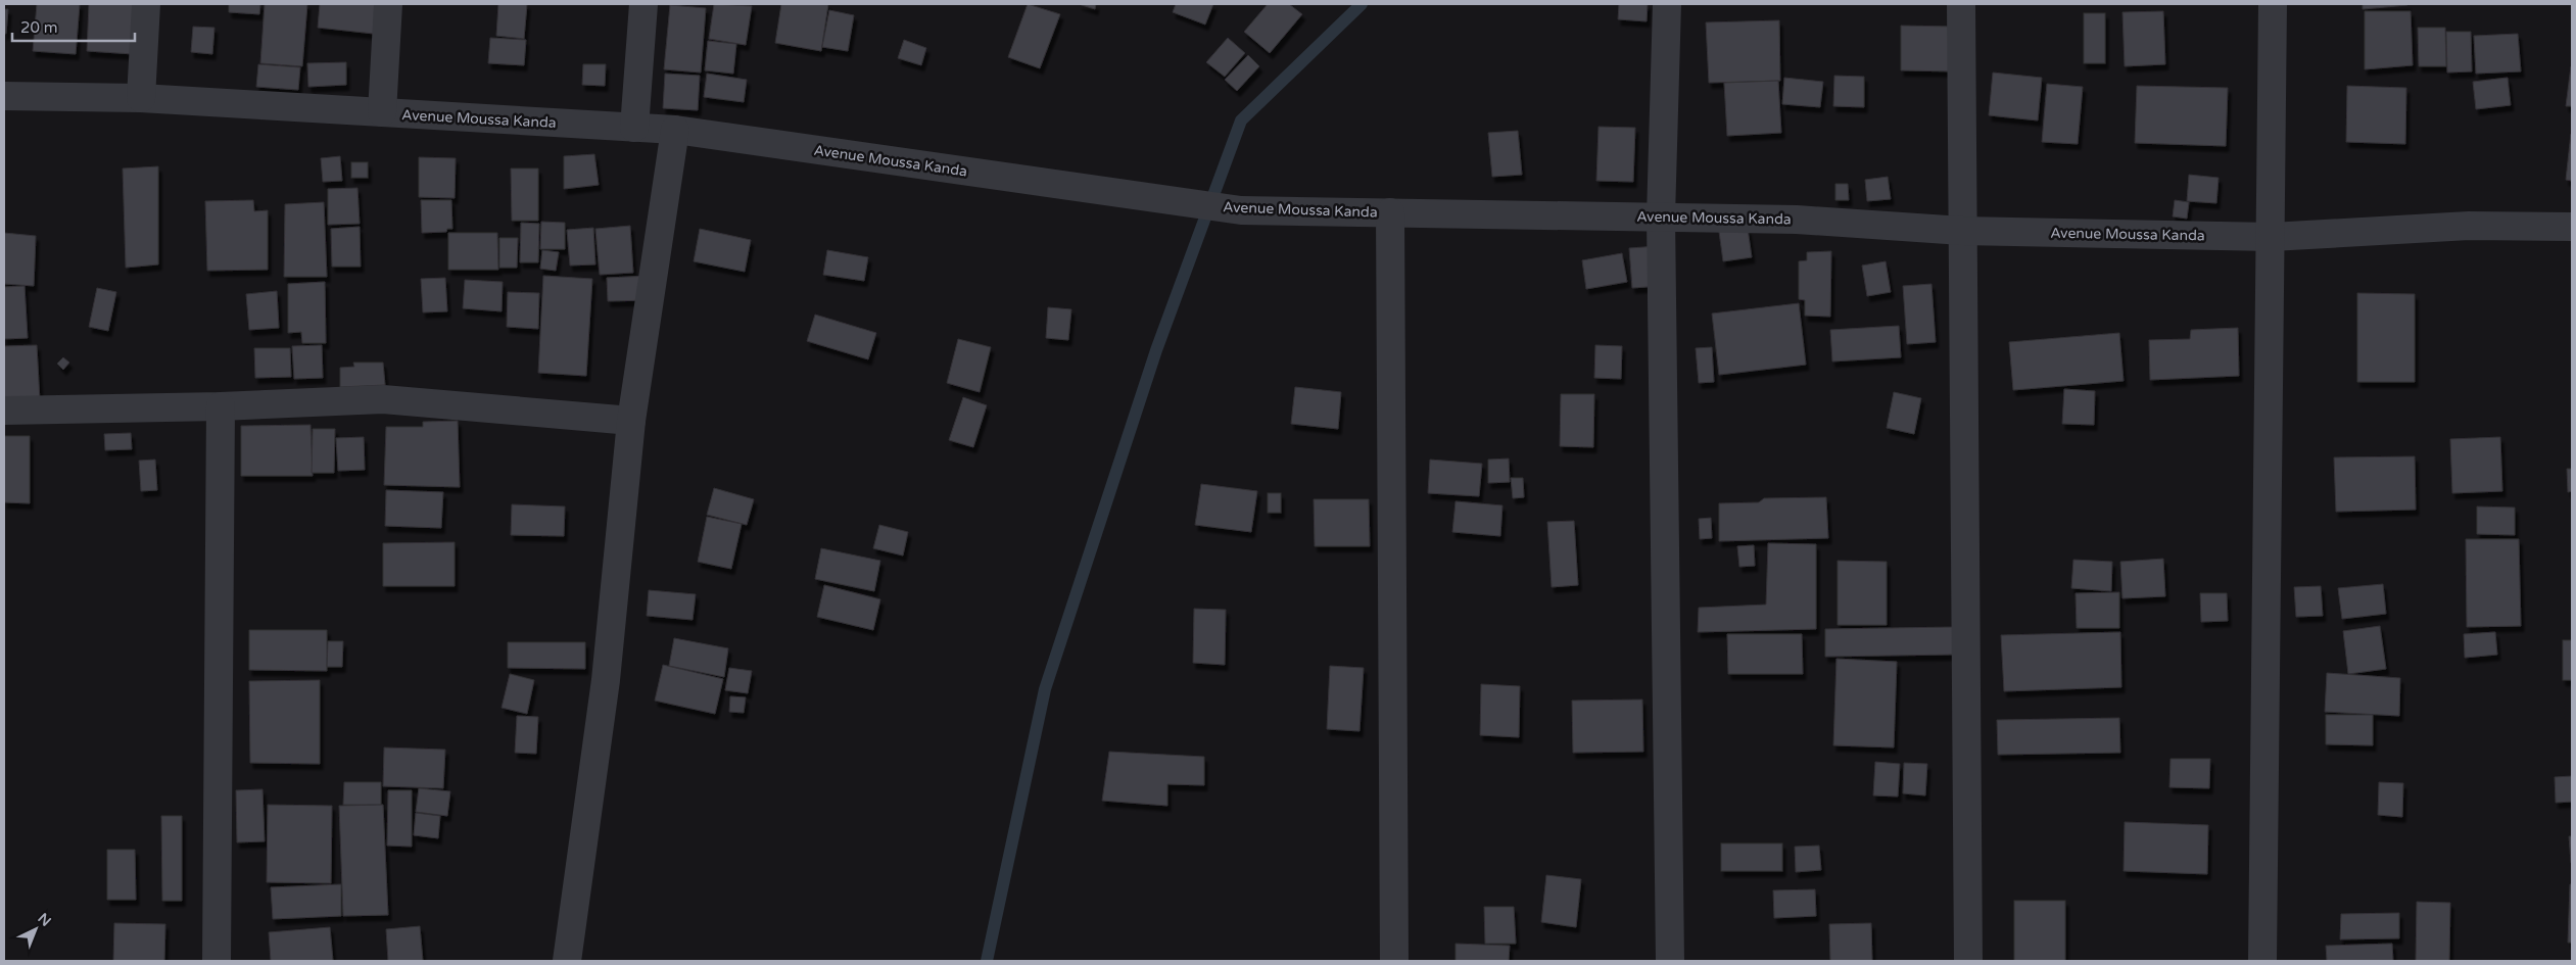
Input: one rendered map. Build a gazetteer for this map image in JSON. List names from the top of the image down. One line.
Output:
{"streets":{"street":["Avenue Moussa Kanda"]},"scale_bar":"20 m","north":"top right"}
